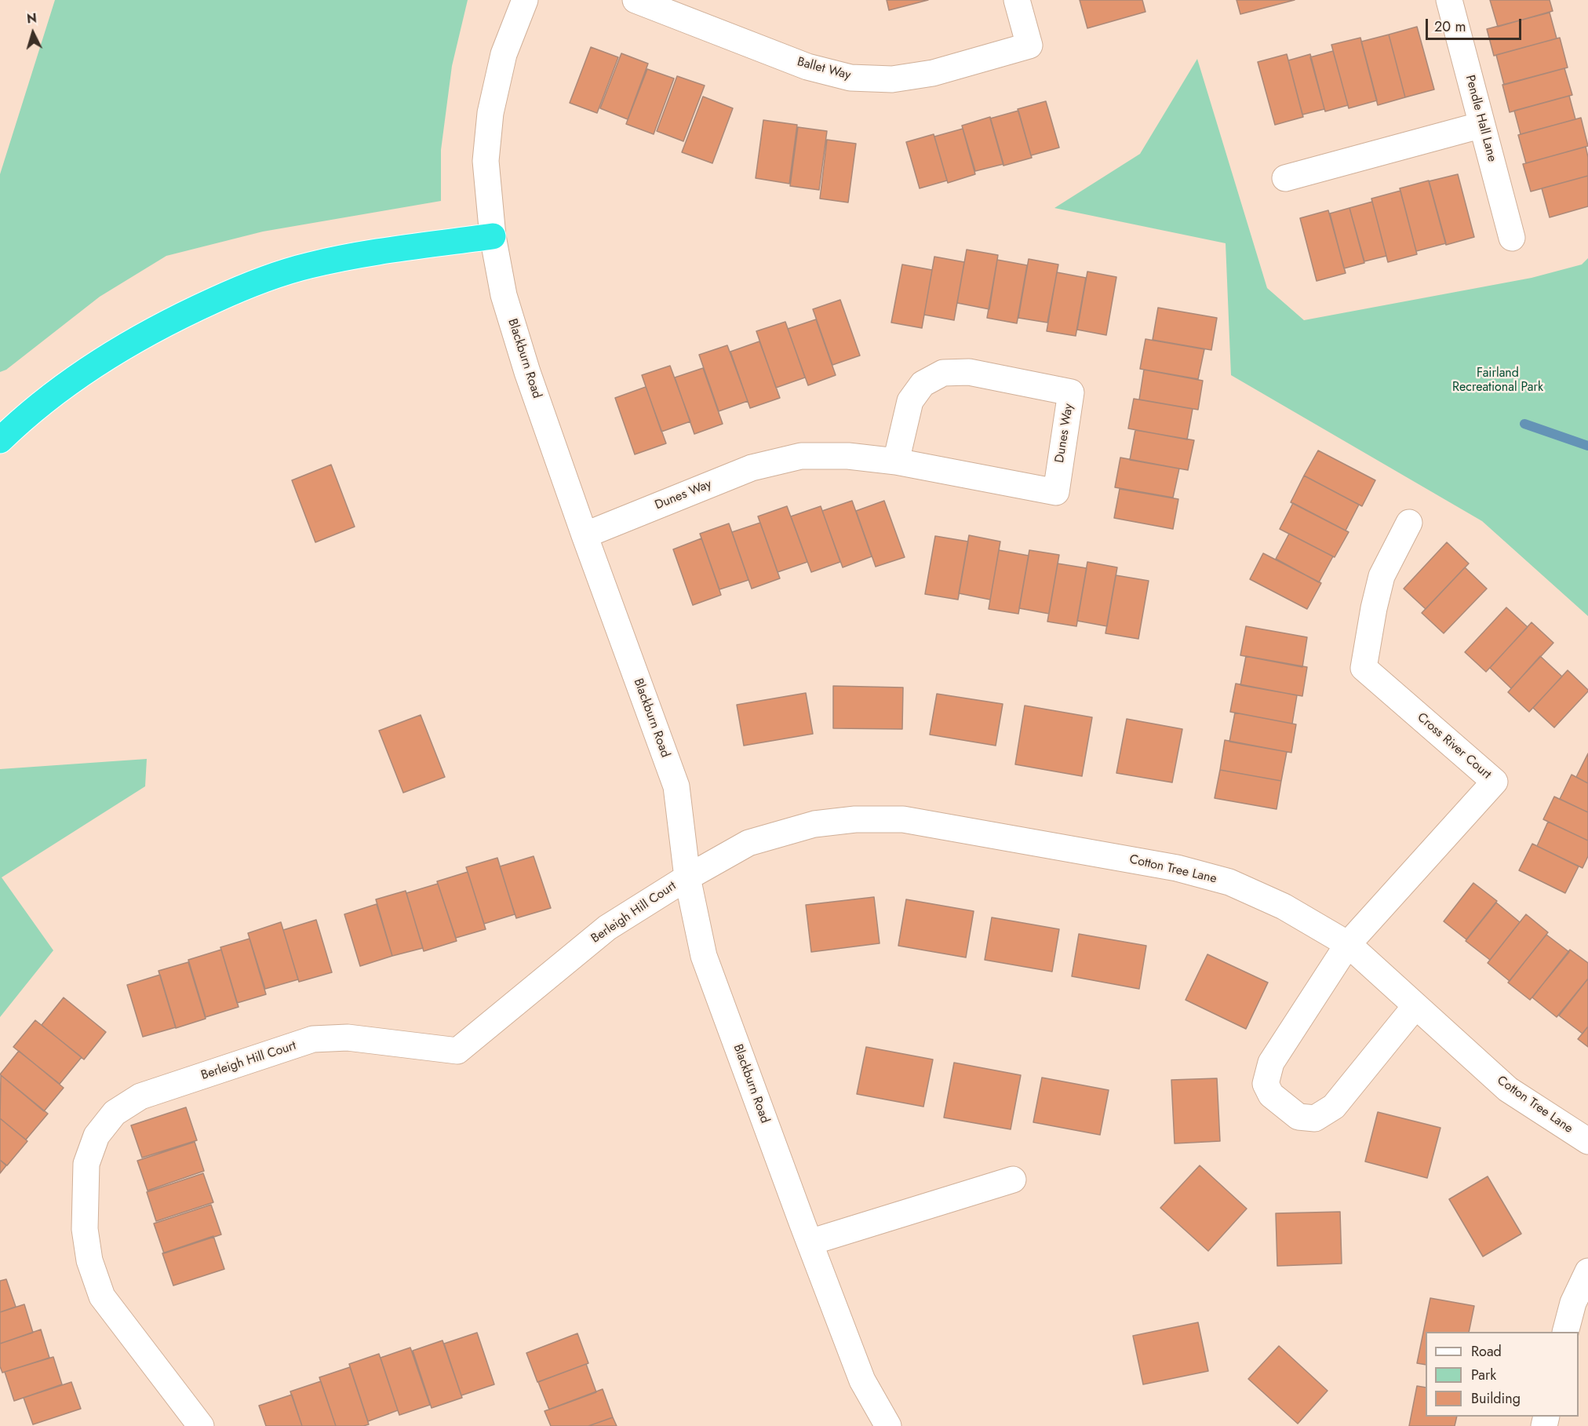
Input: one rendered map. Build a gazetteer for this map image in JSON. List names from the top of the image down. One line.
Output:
{"streets":{"street":["Ballet Way","Pendle Hall Lane","Blackburn Road","Dunes Way","Cross River Court","Cotton Tree Lane","Berleigh Hill Court"]},"crossings":[["Blackburn Road","Dunes Way"],["Blackburn Road","Cotton Tree Lane"],["Blackburn Road","Berleigh Hill Court"],["Cross River Court","Cotton Tree Lane"],["Cotton Tree Lane","Berleigh Hill Court"]],"parks":["Fairland Recreational Park"],"legend":["Road","Park","Building"],"scale_bar":"20 m","north":"top"}
